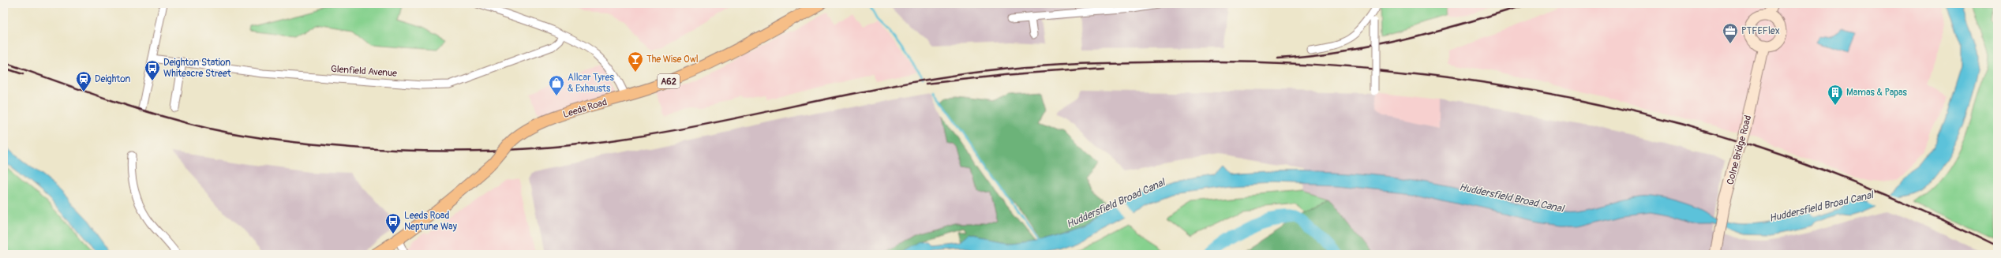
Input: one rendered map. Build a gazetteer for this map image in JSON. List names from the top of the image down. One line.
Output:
{"streets":{"main road":["A62","Leeds Road","Colne Bridge Road"],"street":["Glenfield Avenue"]},"water":["Huddersfield Broad Canal"],"places":{"office":["PTFEFlex"],"bar":["The Wise Owl"],"bus stop":["Deighton Station Whiteacre Street","Leeds Road Neptune Way"],"station":["Deighton"],"shop":["Allcar Tyres & Exhausts"],"building":["Mamas & Papas"]}}
